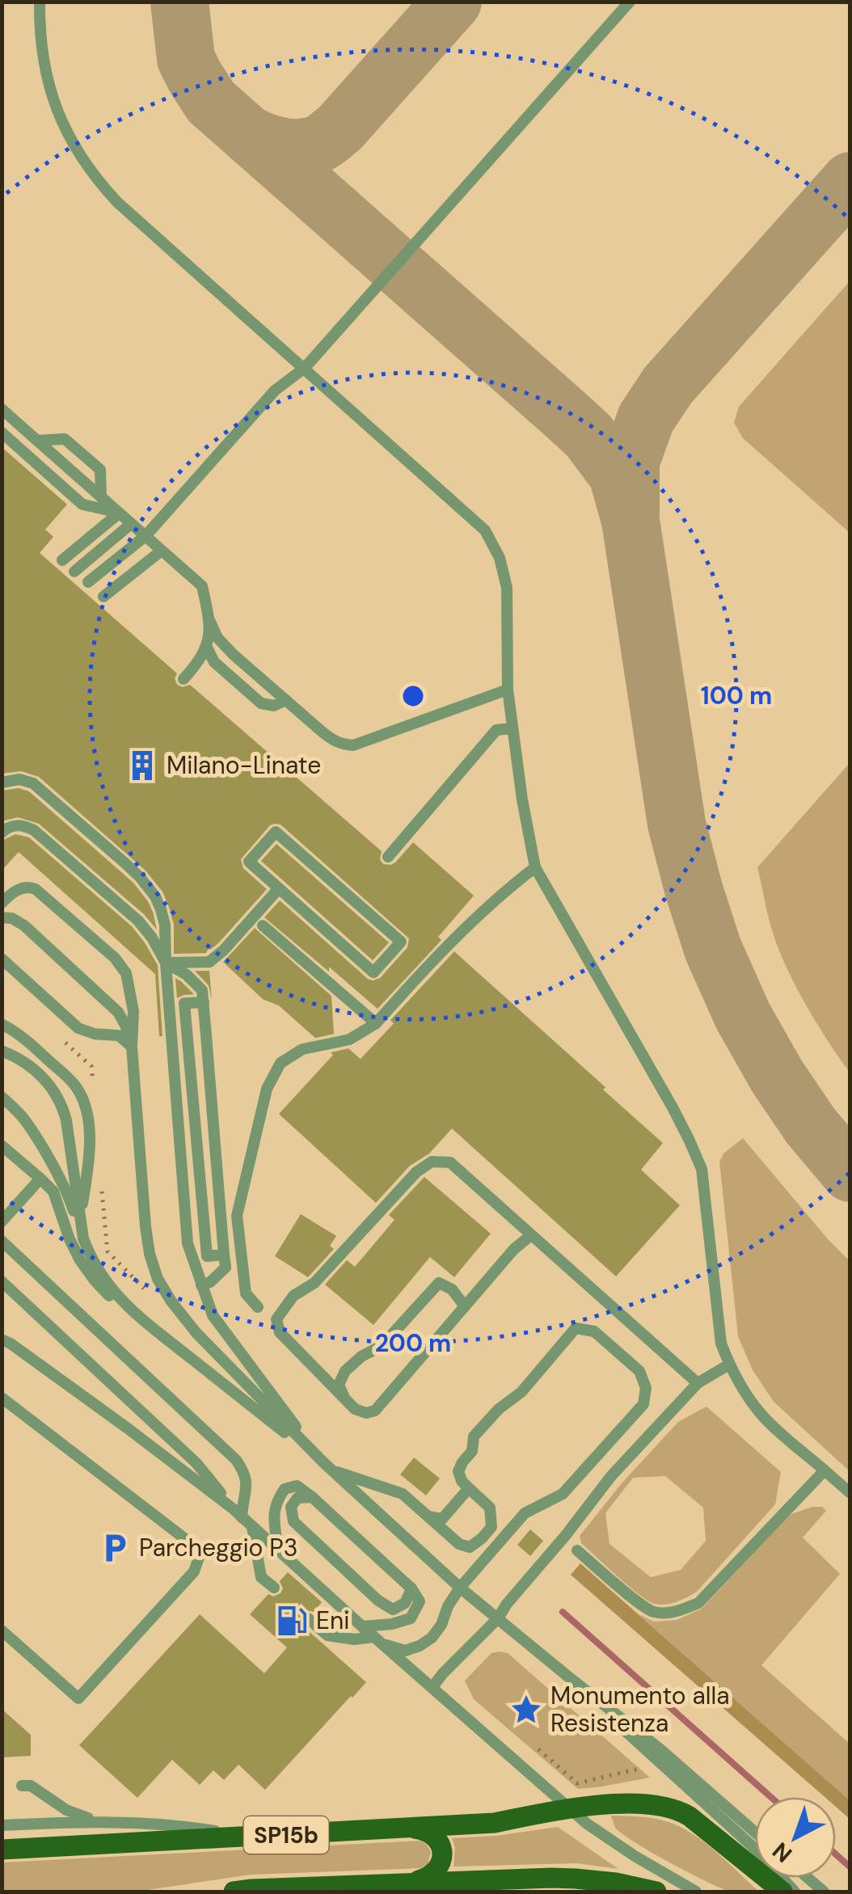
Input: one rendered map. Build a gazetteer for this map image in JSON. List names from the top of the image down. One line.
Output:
{"streets":{"main road":["SP15b"]},"places":{"building":["Milano-Linate"],"parking":["Parcheggio P3"],"fuel station":["Eni"],"place":["Monumento alla Resistenza"]},"north":"bottom left","rings":["100 m","200 m"]}
